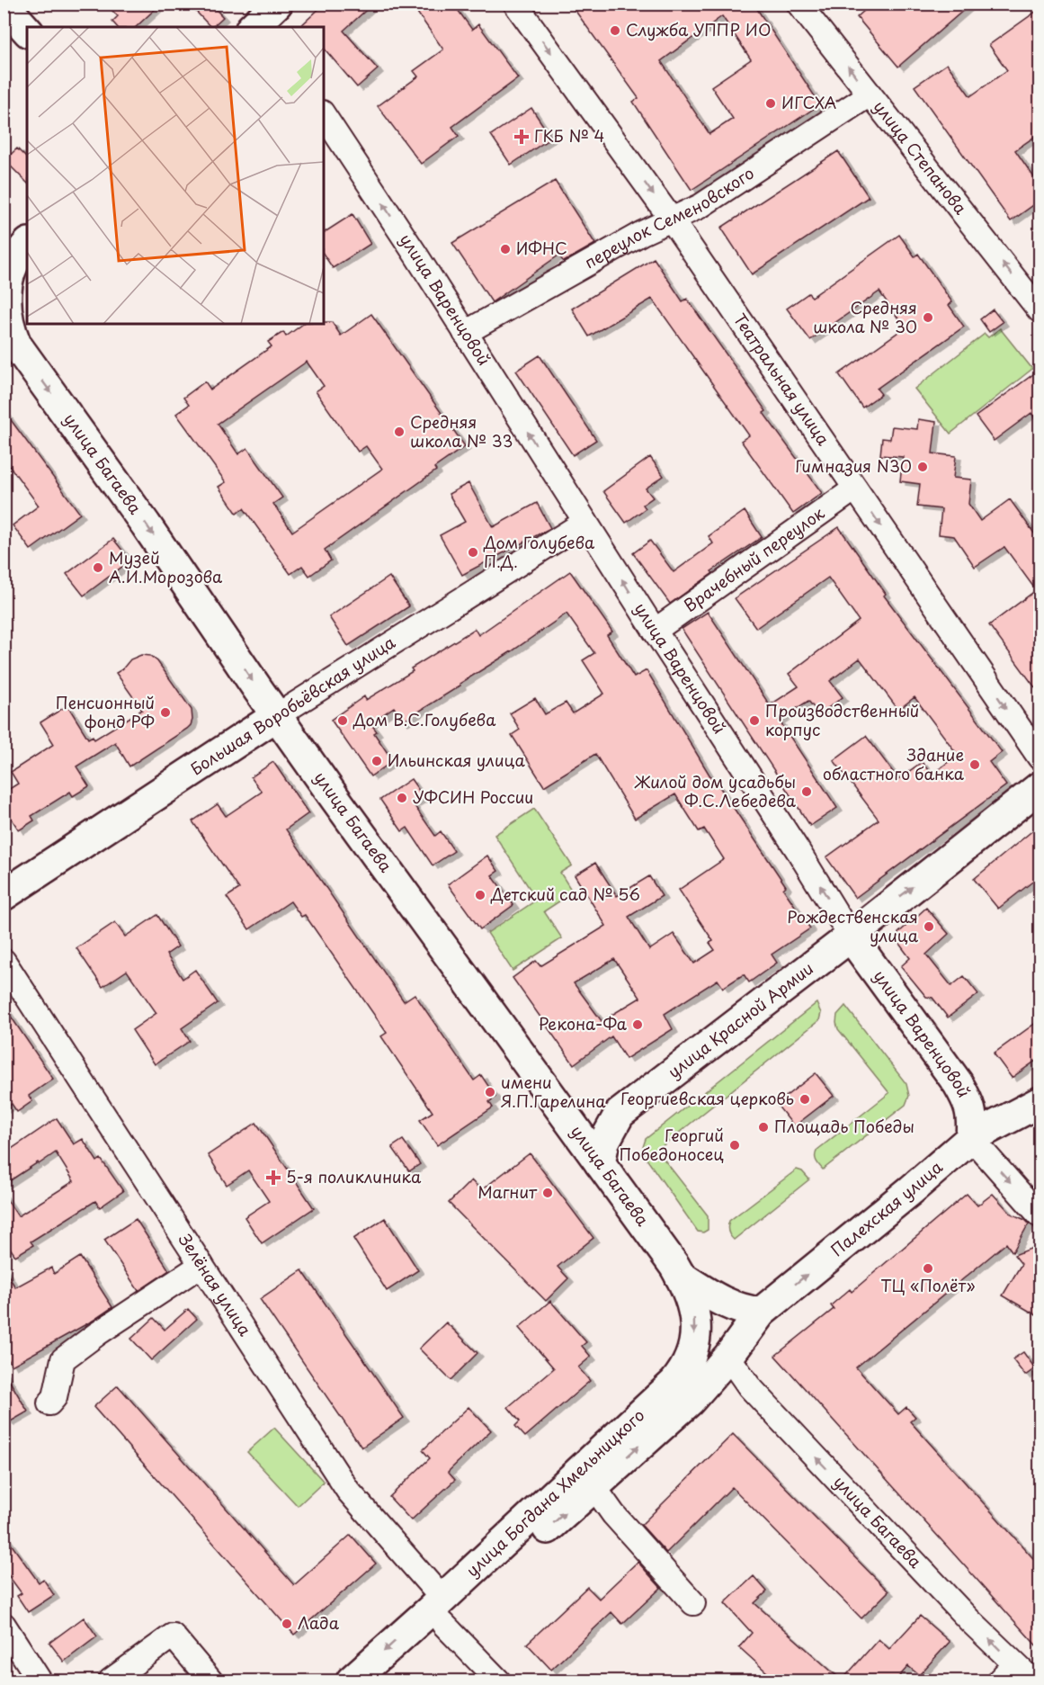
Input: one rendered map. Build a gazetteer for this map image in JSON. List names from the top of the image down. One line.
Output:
{"streets":{"main road":["улица Варенцовой","улица Багаева","Большая Воробьёвская улица","улица Красной Армии","Палехская улица","улица Богдана Хмельницкого"],"street":["улица Степанова","переулок Семеновского","Театральная улица","Врачебный переулок","Зелёная улица"]},"crossings":[["улица Степанова","переулок Семеновского"],["переулок Семеновского","улица Варенцовой"],["переулок Семеновского","Театральная улица"],["улица Варенцовой","Врачебный переулок"],["улица Варенцовой","Большая Воробьёвская улица"],["улица Варенцовой","улица Красной Армии"],["улица Варенцовой","Палехская улица"],["Театральная улица","Врачебный переулок"],["улица Багаева","Большая Воробьёвская улица"],["улица Багаева","улица Красной Армии"],["улица Багаева","Палехская улица"],["улица Багаева","улица Богдана Хмельницкого"],["Палехская улица","улица Богдана Хмельницкого"],["Зелёная улица","улица Богдана Хмельницкого"]],"one_way":["улица Степанова","улица Варенцовой","Театральная улица","улица Красной Армии","Палехская улица"],"places":{"other":["Служба УППР ИО","ИГСХА","ИФНС","Средняя школа № 30","Средняя школа № 33","Гимназия N30","Дом Голубева П.Д.","Музей А.И.Морозова","Пенсионный фонд РФ","Дом В.С.Голубева","Производственный корпус","Ильинская улица","Здание областного банка","Жилой дом усадьбы Ф.С.Лебедева","УФСИН России","Детский сад № 56","Рождественская улица","Рекона-Фа","имени Я.П.Гарелина","Георгиевская церковь","Площадь Победы","Георгий Победоносец","Магнит","ТЦ «Полёт»","Лада"],"health":["ГКБ № 4","5-я поликлиника"]}}
